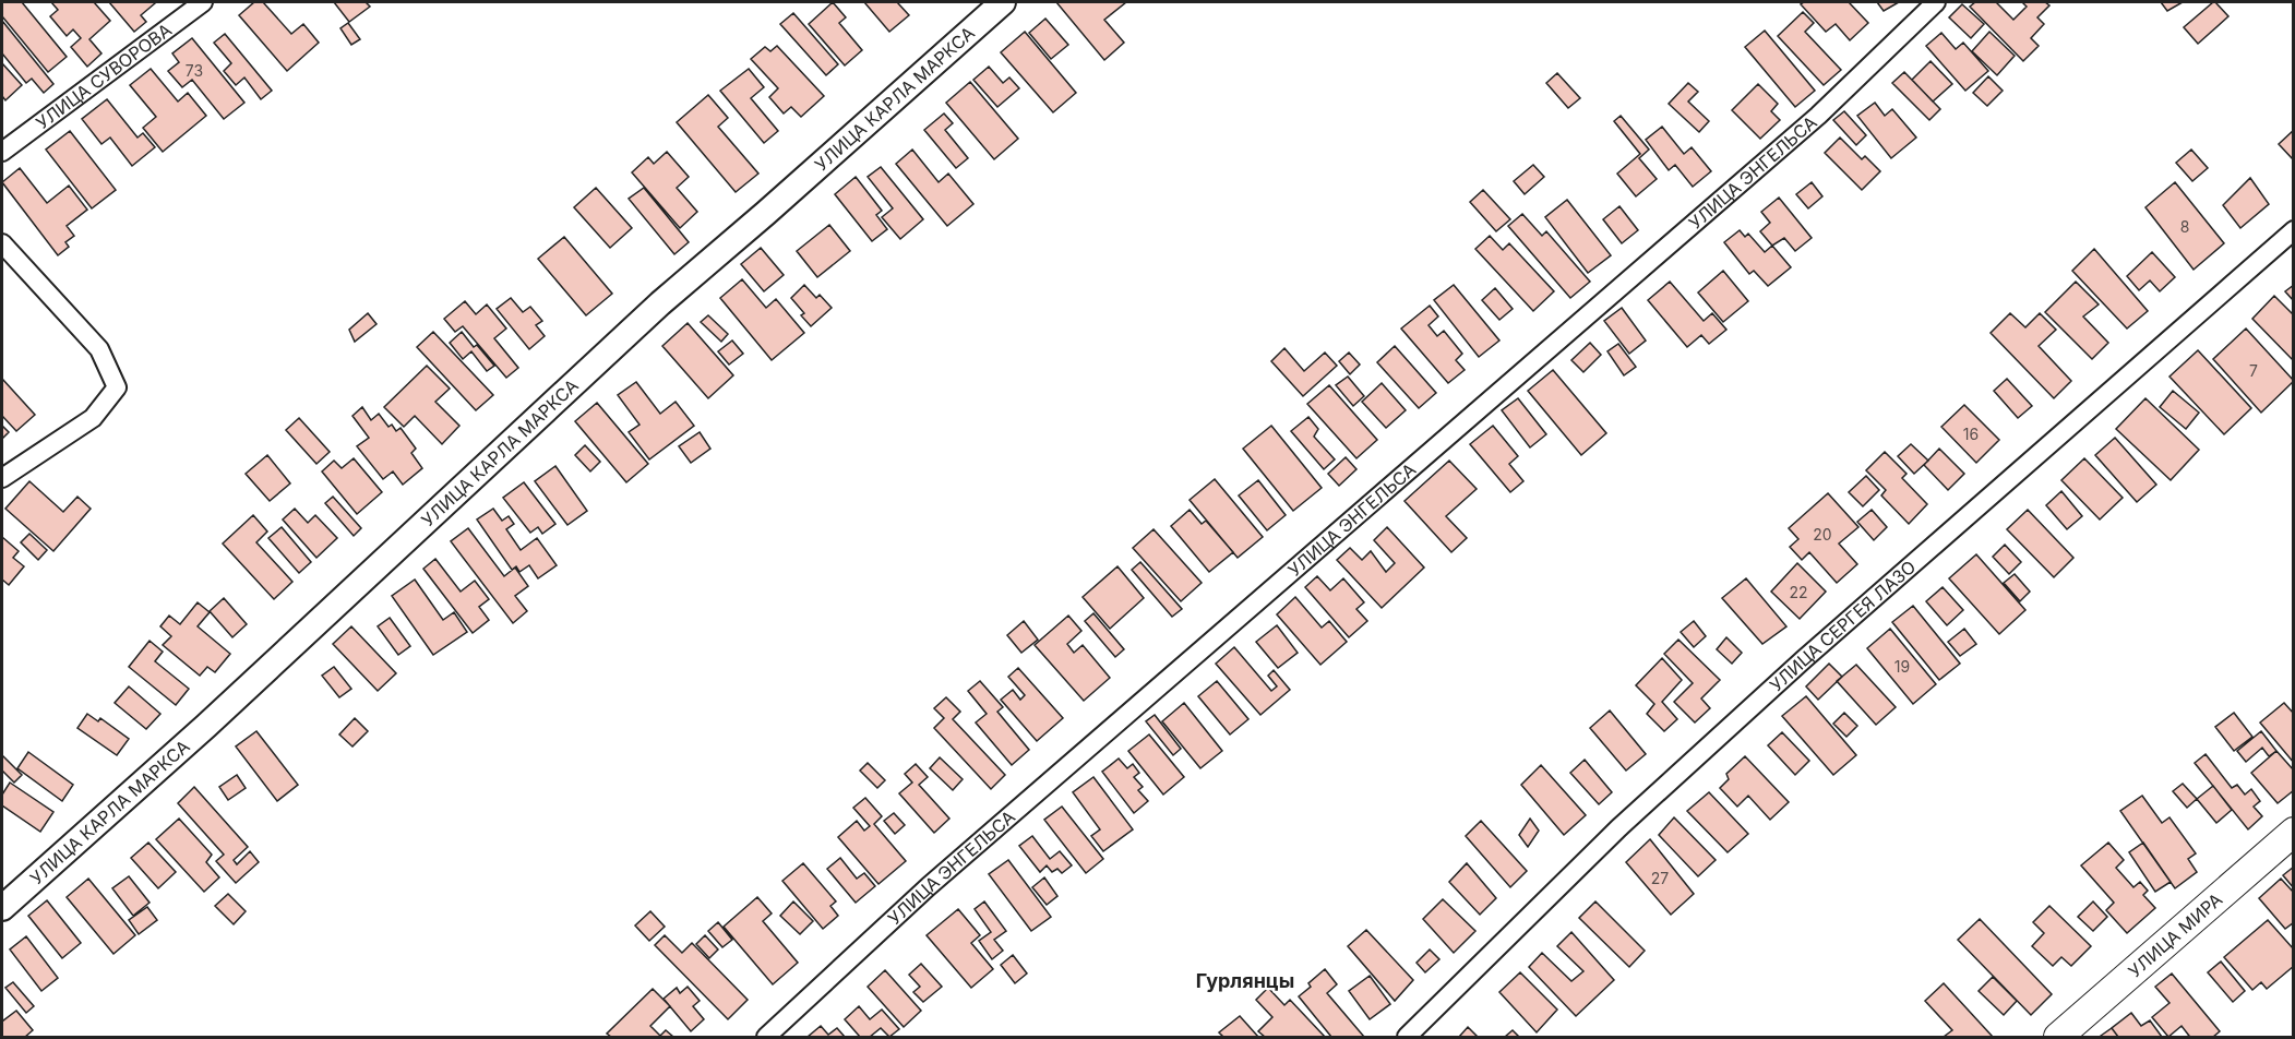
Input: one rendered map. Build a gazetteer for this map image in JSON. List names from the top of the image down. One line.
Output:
{"streets":{"main road":["УЛИЦА МИРА"],"street":["УЛИЦА СУВОРОВА","УЛИЦА КАРЛА МАРКСА","УЛИЦА ЭНГЕЛЬСА","УЛИЦА СЕРГЕЯ ЛАЗО"]},"districts":["Гурлянцы"],"house_numbers":["73","8","7","16","20","22","19","27"]}
